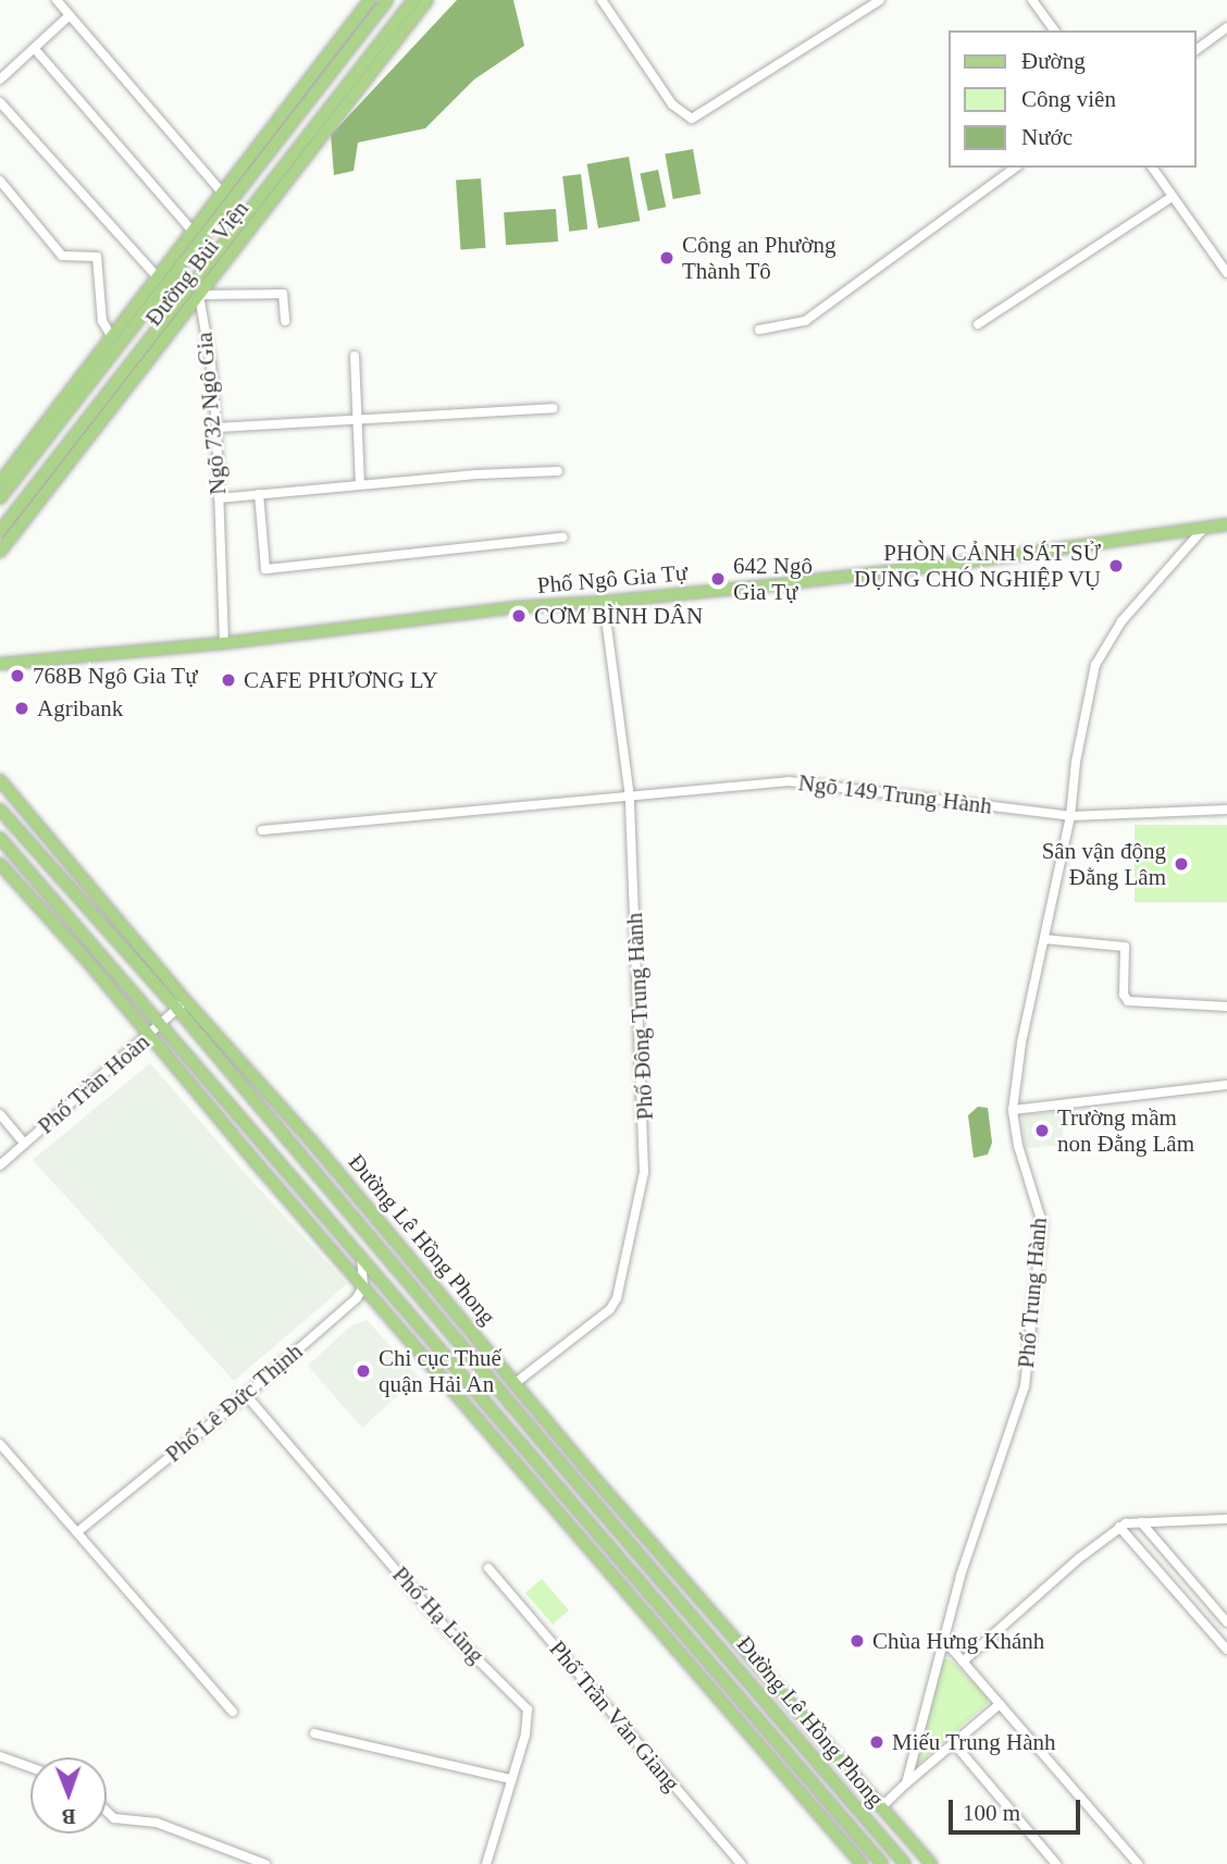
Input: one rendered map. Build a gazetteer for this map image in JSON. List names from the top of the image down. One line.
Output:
{"streets":{"main road":["Đường Bùi Viện","Phố Ngô Gia Tự","Đường Lê Hồng Phong"],"street":["Ngõ 732 Ngô Gia","Ngõ 149 Trung Hành","Phố Đông Trung Hành","Phố Trần Hoàn","Phố Trung Hành","Phố Lê Đức Thịnh","Phố Hạ Lũng","Phố Trần Văn Giang"]},"crossings":[["Đường Bùi Viện","Ngõ 732 Ngô Gia"],["Ngõ 732 Ngô Gia","Phố Ngô Gia Tự"],["Phố Ngô Gia Tự","Phố Đông Trung Hành"],["Phố Ngô Gia Tự","Phố Trung Hành"],["Ngõ 149 Trung Hành","Phố Đông Trung Hành"],["Ngõ 149 Trung Hành","Phố Trung Hành"],["Phố Đông Trung Hành","Đường Lê Hồng Phong"],["Phố Trần Hoàn","Đường Lê Hồng Phong"],["Phố Lê Đức Thịnh","Phố Hạ Lũng"]],"places":["Công an Phường Thành Tô","PHÒN CẢNH SÁT SỬ DỤNG CHÓ NGHIỆP VỤ","642 Ngô Gia Tự","CƠM BÌNH DÂN","768B Ngô Gia Tự","CAFE PHƯƠNG LY","Agribank","Sân vận động Đằng Lâm","Trường mầm non Đằng Lâm","Chi cục Thuế quận Hải An","Chùa Hưng Khánh","Miếu Trung Hành"],"legend":["Đường","Công viên","Nước"],"scale_bar":"100 m","north":"bottom"}
